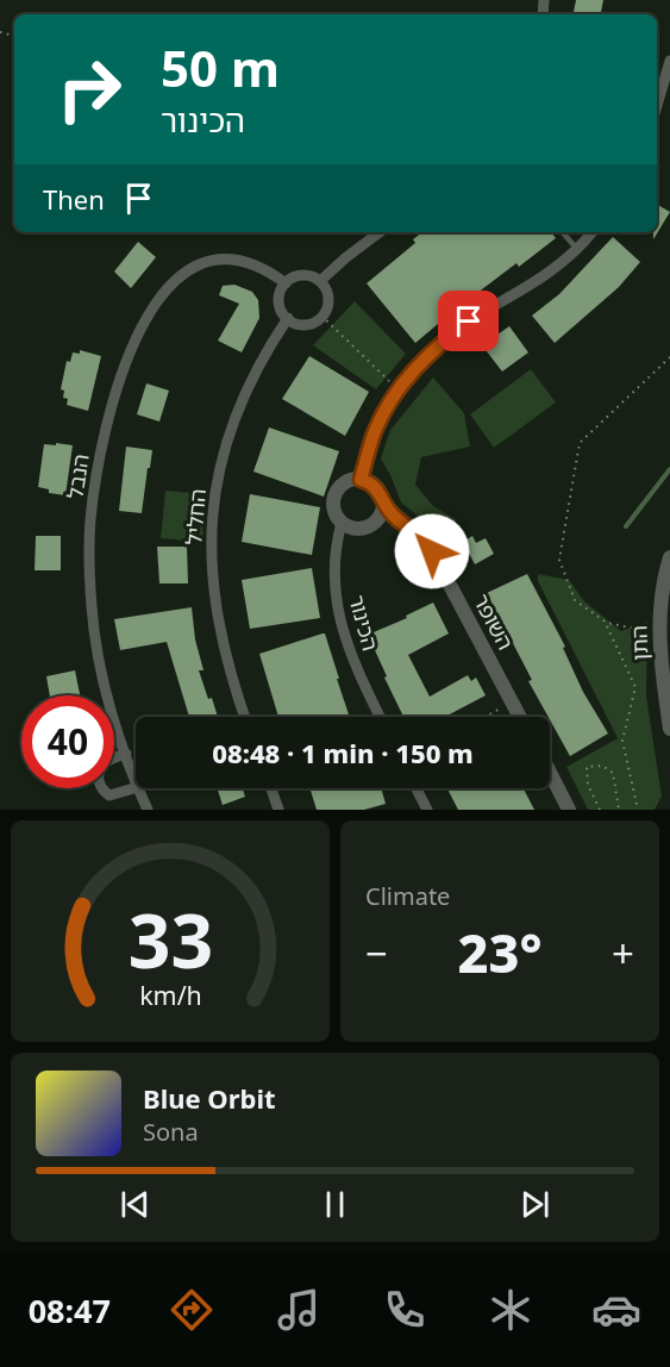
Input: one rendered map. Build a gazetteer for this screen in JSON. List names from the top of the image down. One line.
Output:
{"streets":{"street":["הנבל","החליל","השופר","הכינור","התן"]},"crossings":[["הנבל","החליל"],["השופר","הכינור"]],"page":{"turn":["50 m","הכינור"],"then":"Then","limit":"40","trip":"08:48 · 1 min · 150 m","tile":"Climate","heat":["−","23°","+"],"song":["Blue Orbit","Sona"],"tabs":"08:47","gauge":["33","km/h"]}}
